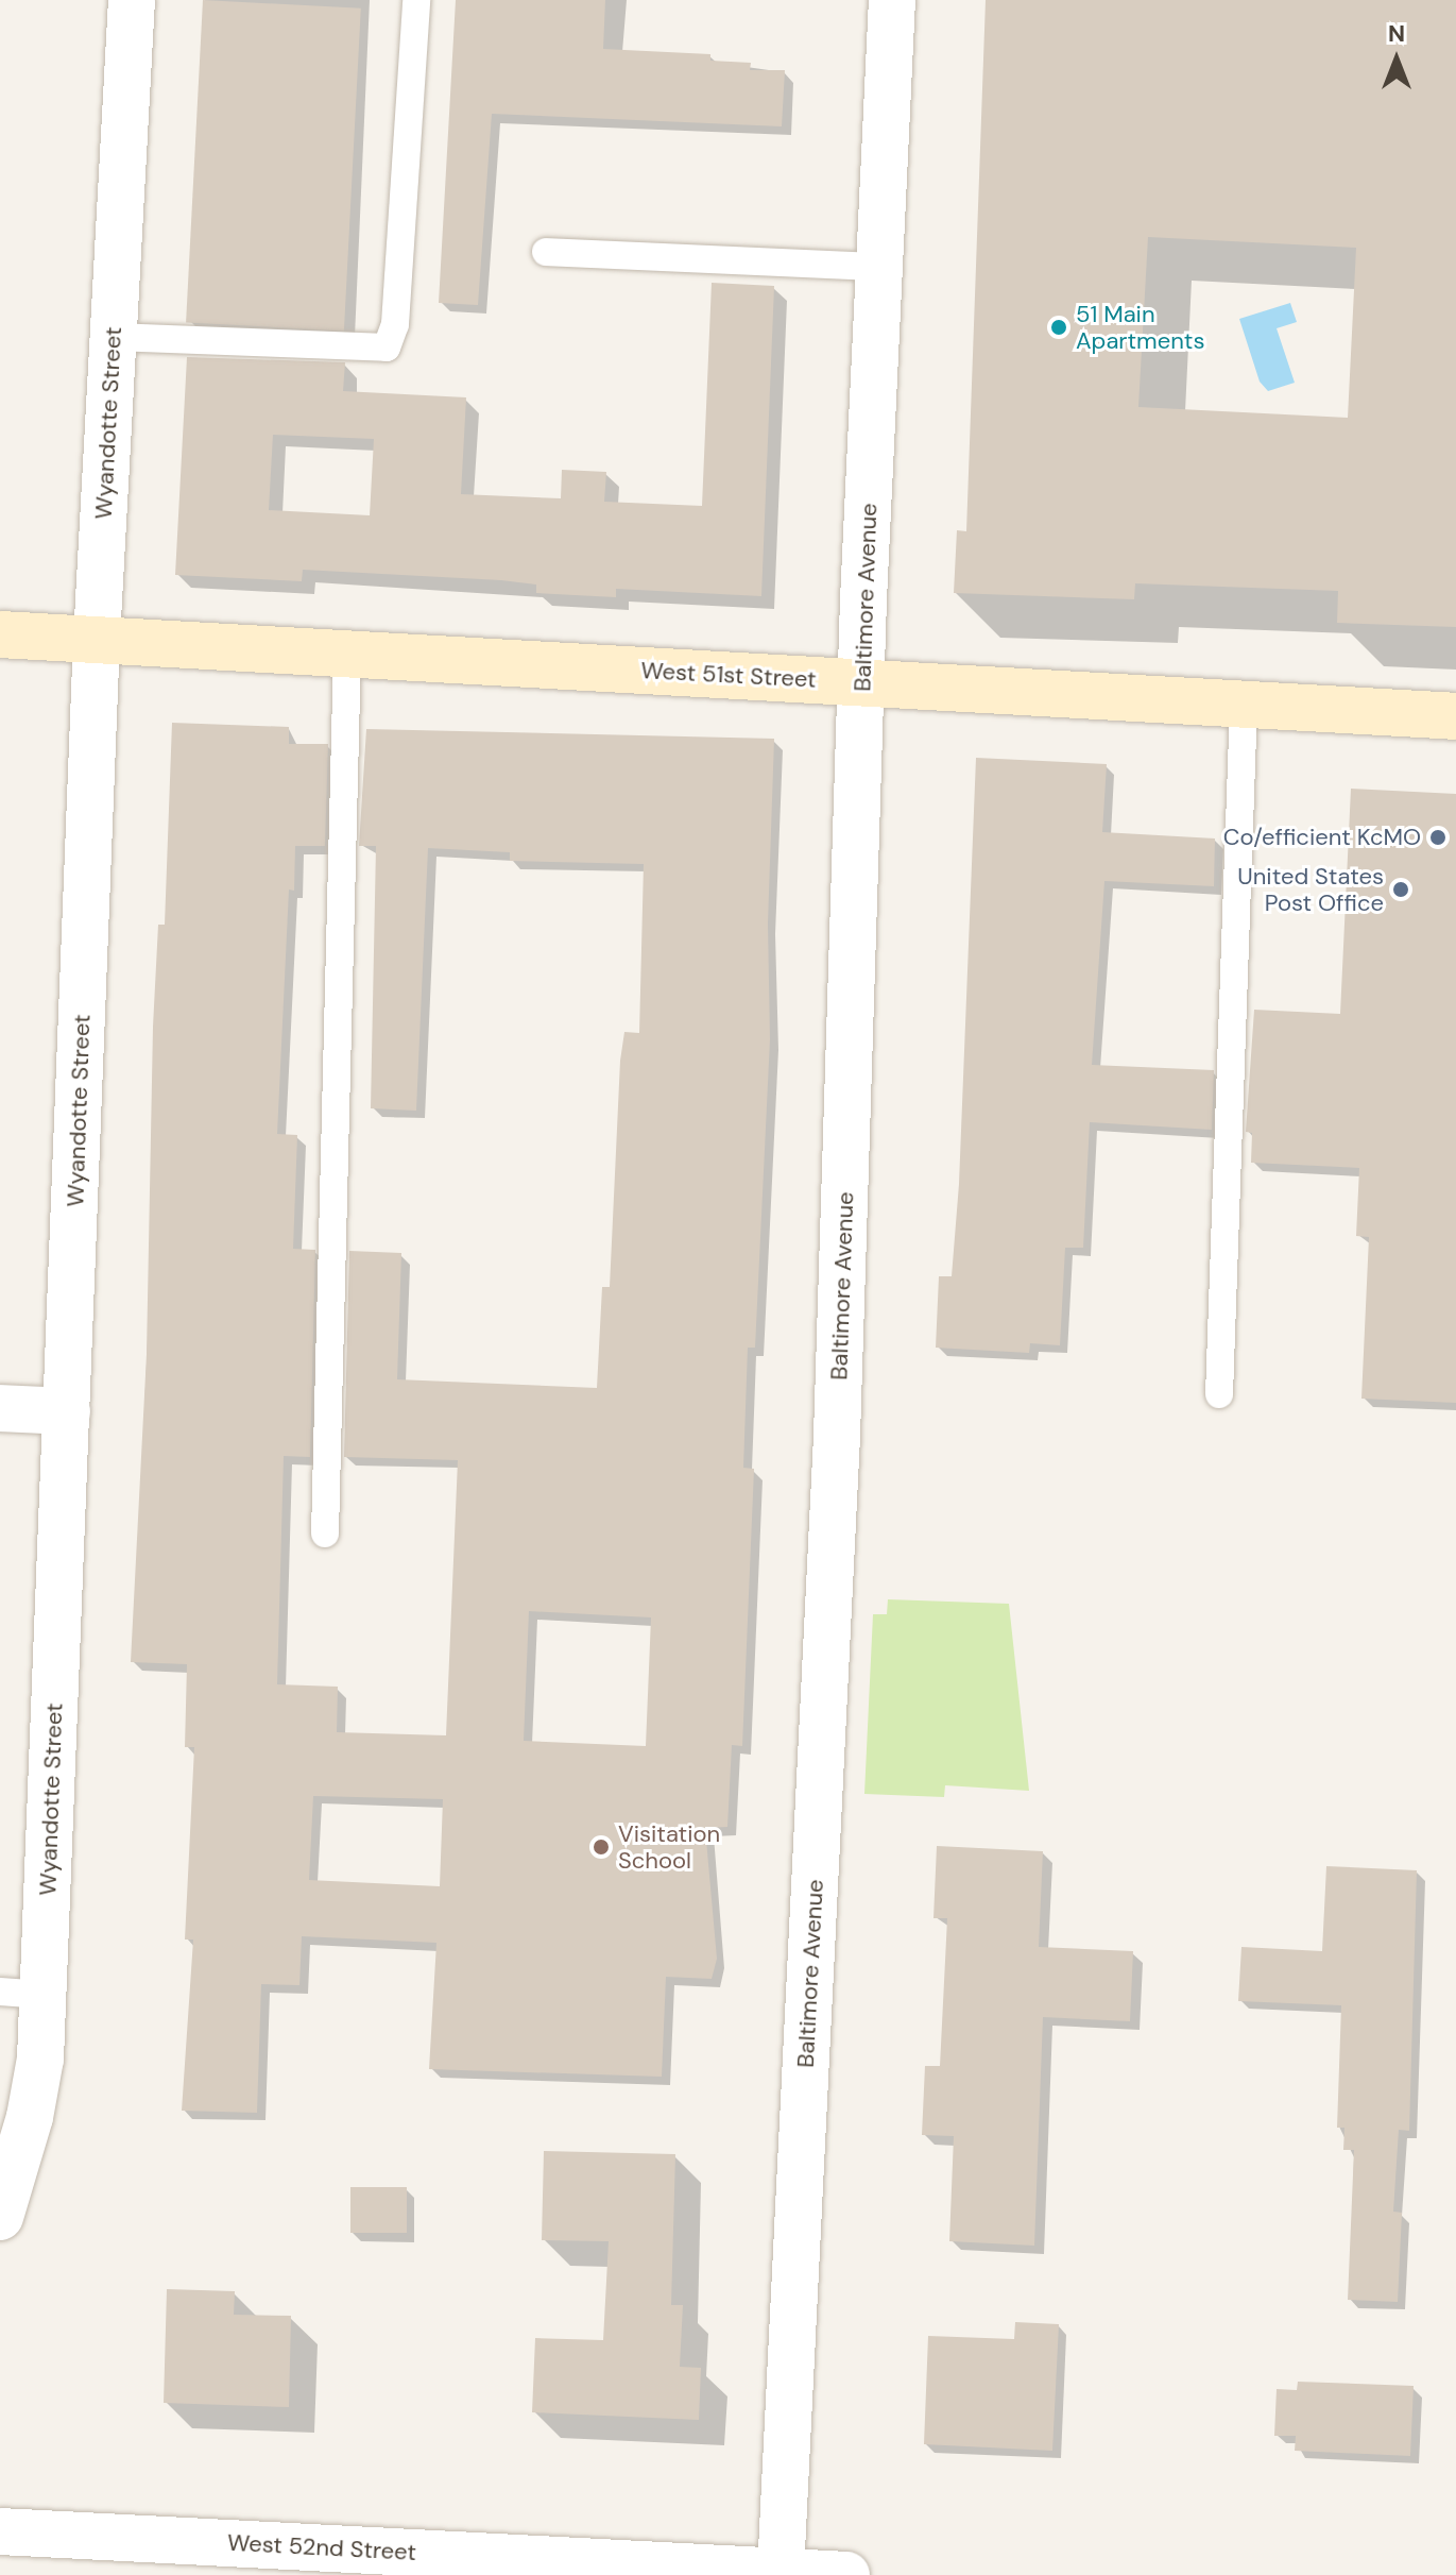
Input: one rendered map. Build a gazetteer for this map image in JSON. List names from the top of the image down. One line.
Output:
{"streets":{"street":["Wyandotte Street","Baltimore Avenue","West 51st Street","West 52nd Street"]},"crossings":[["Wyandotte Street","West 51st Street"],["Baltimore Avenue","West 51st Street"],["Baltimore Avenue","West 52nd Street"]],"places":["51 Main Apartments","Co/efficient KcMO","United States Post Office","Visitation School"],"north":"top"}
